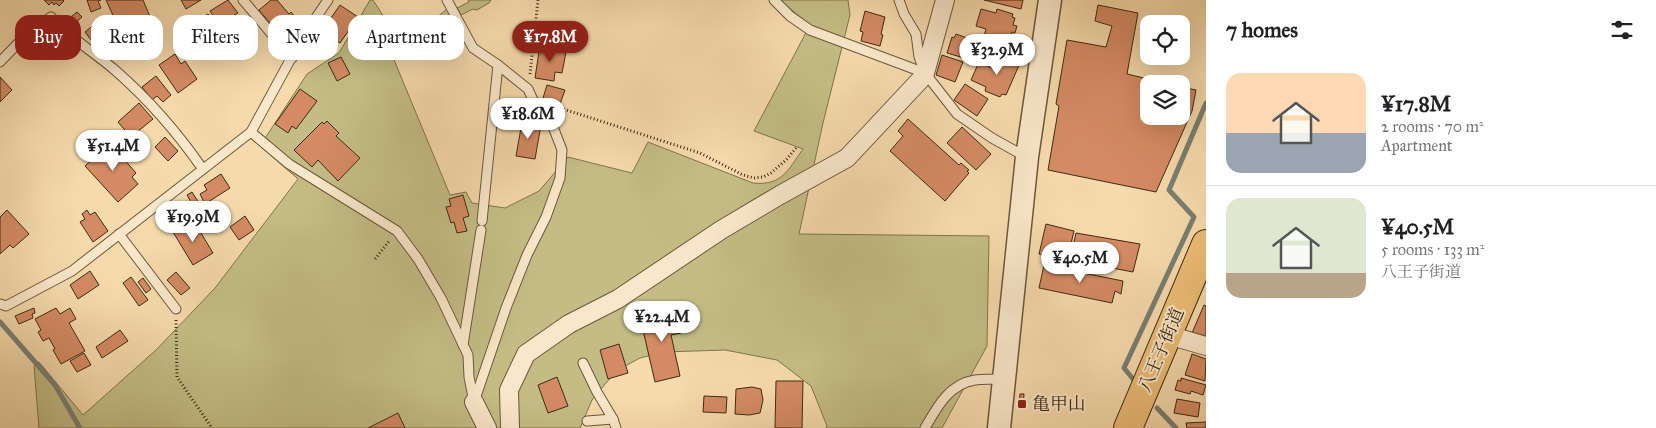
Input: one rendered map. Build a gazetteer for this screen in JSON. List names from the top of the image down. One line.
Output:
{"streets":{"highway":["八王子街道"]},"places":{"transit":["亀甲山"]},"page":{"heading":"7 homes","chip":["Buy","Rent","Filters","New","Apartment"],"price":["¥17.8M","¥32.9M","¥18.6M","¥51.4M","¥19.9M","¥40.5M","¥22.4M"],"list":[{"name":"¥17.8M","note":"2 rooms · 70 m² · Apartment"},{"name":"¥40.5M","note":"5 rooms · 133 m² · 八王子街道"}]}}
